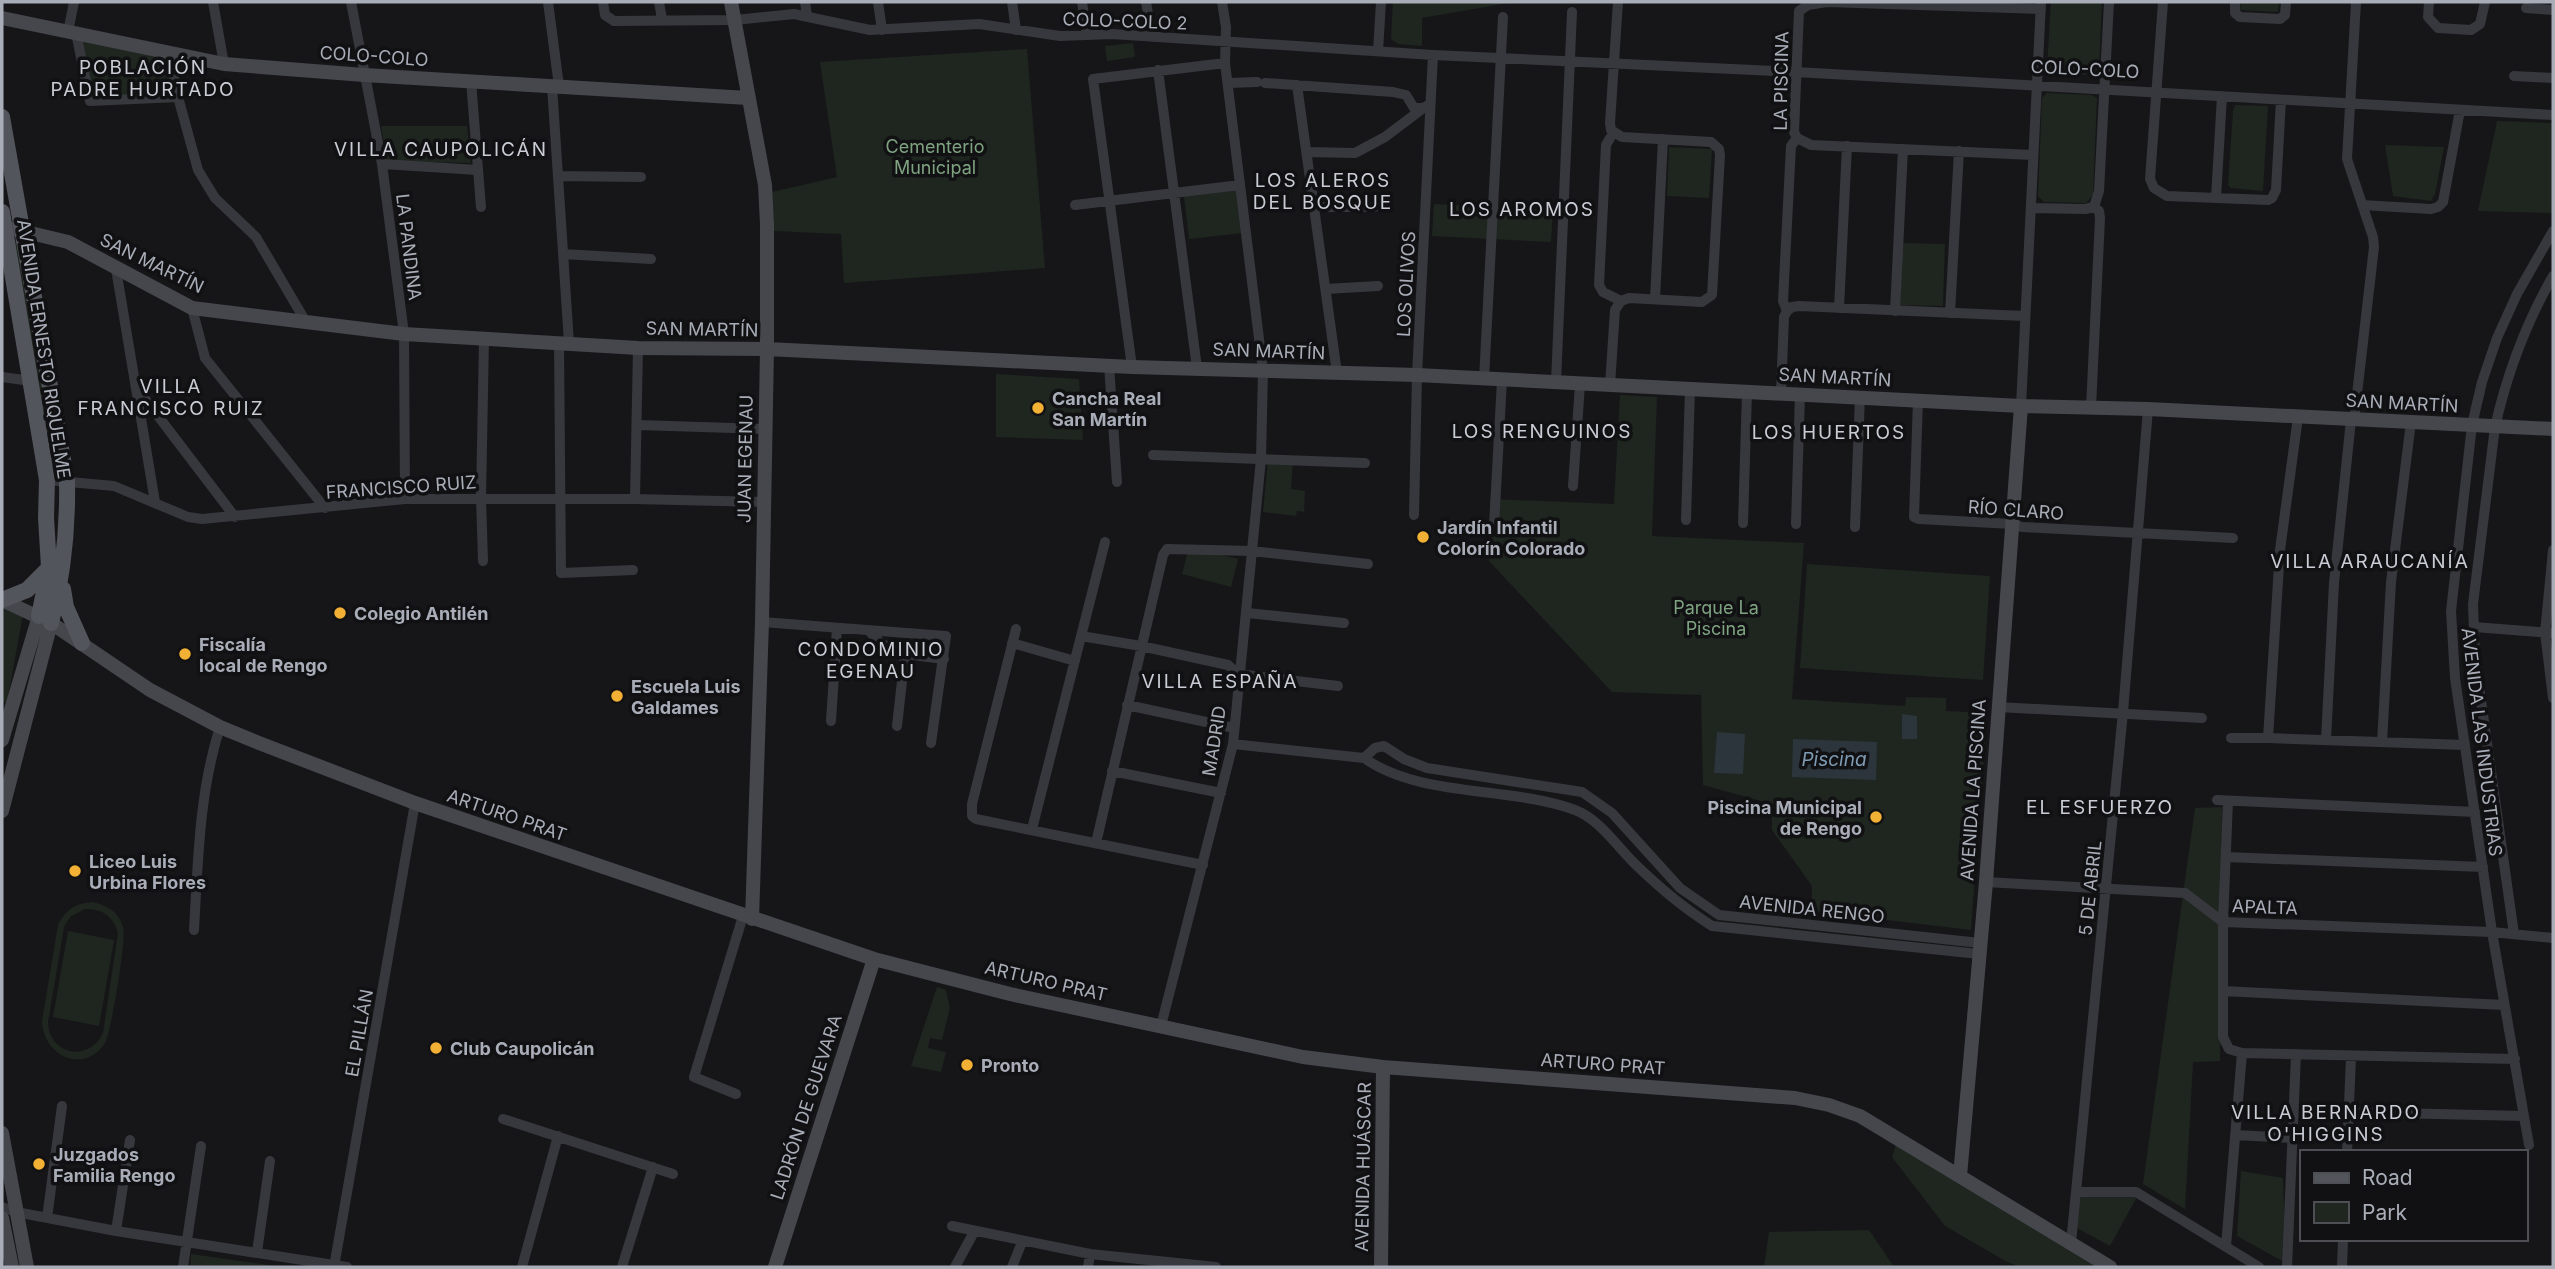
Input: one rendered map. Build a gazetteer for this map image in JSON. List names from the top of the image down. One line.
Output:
{"streets":{"main road":["COLO-COLO","SAN MARTÍN","AVENIDA ERNESTO RIQUELME","JUAN EGENAU","AVENIDA LA PISCINA","ARTURO PRAT","LADRÓN DE GUEVARA","AVENIDA HUÁSCAR"],"street":["COLO-COLO 2","LA PISCINA","LA PANDINA","LOS OLIVOS","FRANCISCO RUIZ","RÍO CLARO","MADRID","AVENIDA LAS INDUSTRIAS","5 DE ABRIL","APALTA","AVENIDA RENGO","EL PILLÁN"]},"crossings":[["COLO-COLO 2","COLO-COLO"],["COLO-COLO 2","LOS OLIVOS"],["COLO-COLO 2","JUAN EGENAU"],["COLO-COLO 2","MADRID"],["COLO-COLO","LA PISCINA"],["COLO-COLO","LA PANDINA"],["COLO-COLO","LOS OLIVOS"],["COLO-COLO","JUAN EGENAU"],["LA PISCINA","SAN MARTÍN"],["LA PISCINA","AVENIDA LA PISCINA"],["LA PANDINA","SAN MARTÍN"],["LA PANDINA","FRANCISCO RUIZ"],["SAN MARTÍN","LOS OLIVOS"],["SAN MARTÍN","AVENIDA ERNESTO RIQUELME"],["SAN MARTÍN","JUAN EGENAU"],["SAN MARTÍN","RÍO CLARO"],["SAN MARTÍN","MADRID"],["SAN MARTÍN","AVENIDA LAS INDUSTRIAS"],["SAN MARTÍN","AVENIDA LA PISCINA"],["SAN MARTÍN","5 DE ABRIL"],["AVENIDA ERNESTO RIQUELME","FRANCISCO RUIZ"],["AVENIDA ERNESTO RIQUELME","ARTURO PRAT"],["JUAN EGENAU","FRANCISCO RUIZ"],["JUAN EGENAU","ARTURO PRAT"],["RÍO CLARO","AVENIDA LA PISCINA"],["RÍO CLARO","5 DE ABRIL"],["MADRID","ARTURO PRAT"],["MADRID","AVENIDA RENGO"],["AVENIDA LAS INDUSTRIAS","APALTA"],["AVENIDA LA PISCINA","ARTURO PRAT"],["AVENIDA LA PISCINA","APALTA"],["AVENIDA LA PISCINA","AVENIDA RENGO"],["ARTURO PRAT","5 DE ABRIL"],["ARTURO PRAT","EL PILLÁN"],["ARTURO PRAT","LADRÓN DE GUEVARA"],["ARTURO PRAT","AVENIDA HUÁSCAR"],["5 DE ABRIL","APALTA"]],"districts":["POBLACIÓN PADRE HURTADO","VILLA CAUPOLICÁN","LOS ALEROS DEL BOSQUE","LOS AROMOS","VILLA FRANCISCO RUIZ","LOS RENGUINOS","LOS HUERTOS","VILLA ARAUCANÍA","CONDOMINIO EGENAU","VILLA ESPAÑA","EL ESFUERZO","VILLA BERNARDO O'HIGGINS"],"water":["Piscina"],"parks":["Cementerio Municipal","Parque La Piscina"],"places":["Cancha Real San Martín","Jardín Infantil Colorín Colorado","Colegio Antilén","Fiscalía local de Rengo","Escuela Luis Galdames","Piscina Municipal de Rengo","Liceo Luis Urbina Flores","Club Caupolicán","Pronto","Juzgados Familia Rengo"],"legend":["Road","Park"]}
